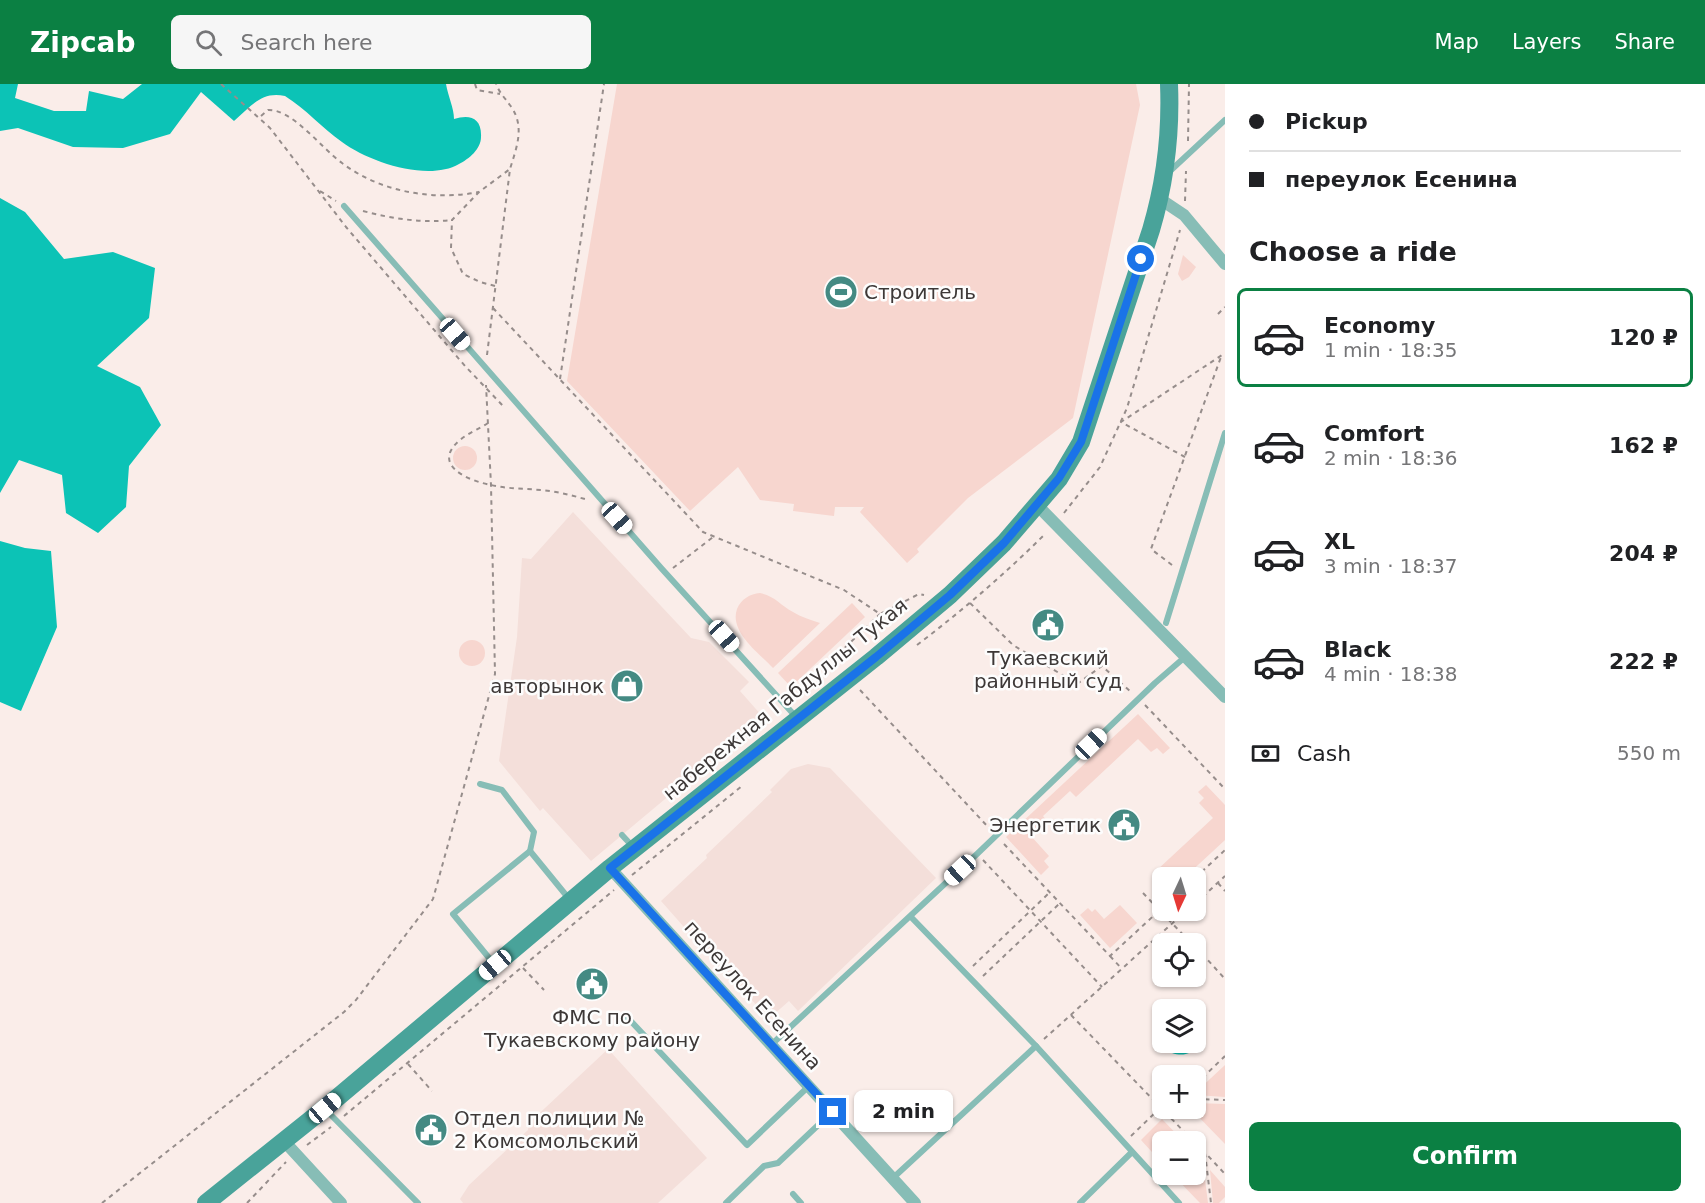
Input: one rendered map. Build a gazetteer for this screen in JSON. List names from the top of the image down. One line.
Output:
{"streets":{"main road":["набережная Габдуллы Тукая"],"street":["переулок Есенина"]},"crossings":[["набережная Габдуллы Тукая","переулок Есенина"]],"places":{"sports":["Строитель"],"public building":["Тукаевский районный суд","Энергетик","ФМС по Тукаевскому району","Отдел полиции № 2 Комсомольский"],"shop":["авторынок"]},"north":"bottom","page":{"header":"Zipcab","search":"Search here","nav":["Map","Layers","Share"],"banner":["Pickup","переулок Есенина"],"heading":"Choose a ride","list":[{"name":"Economy","note":"1 min · 18:35","value":"120 ₽"},{"name":"Comfort","note":"2 min · 18:36","value":"162 ₽"},{"name":"XL","note":"3 min · 18:37","value":"204 ₽"},{"name":"Black","note":"4 min · 18:38","value":"222 ₽"}],"pay":["Cash","550 m"],"map_buttons":["+","−"],"bubble":"2 min","buttons":"Confirm"}}
